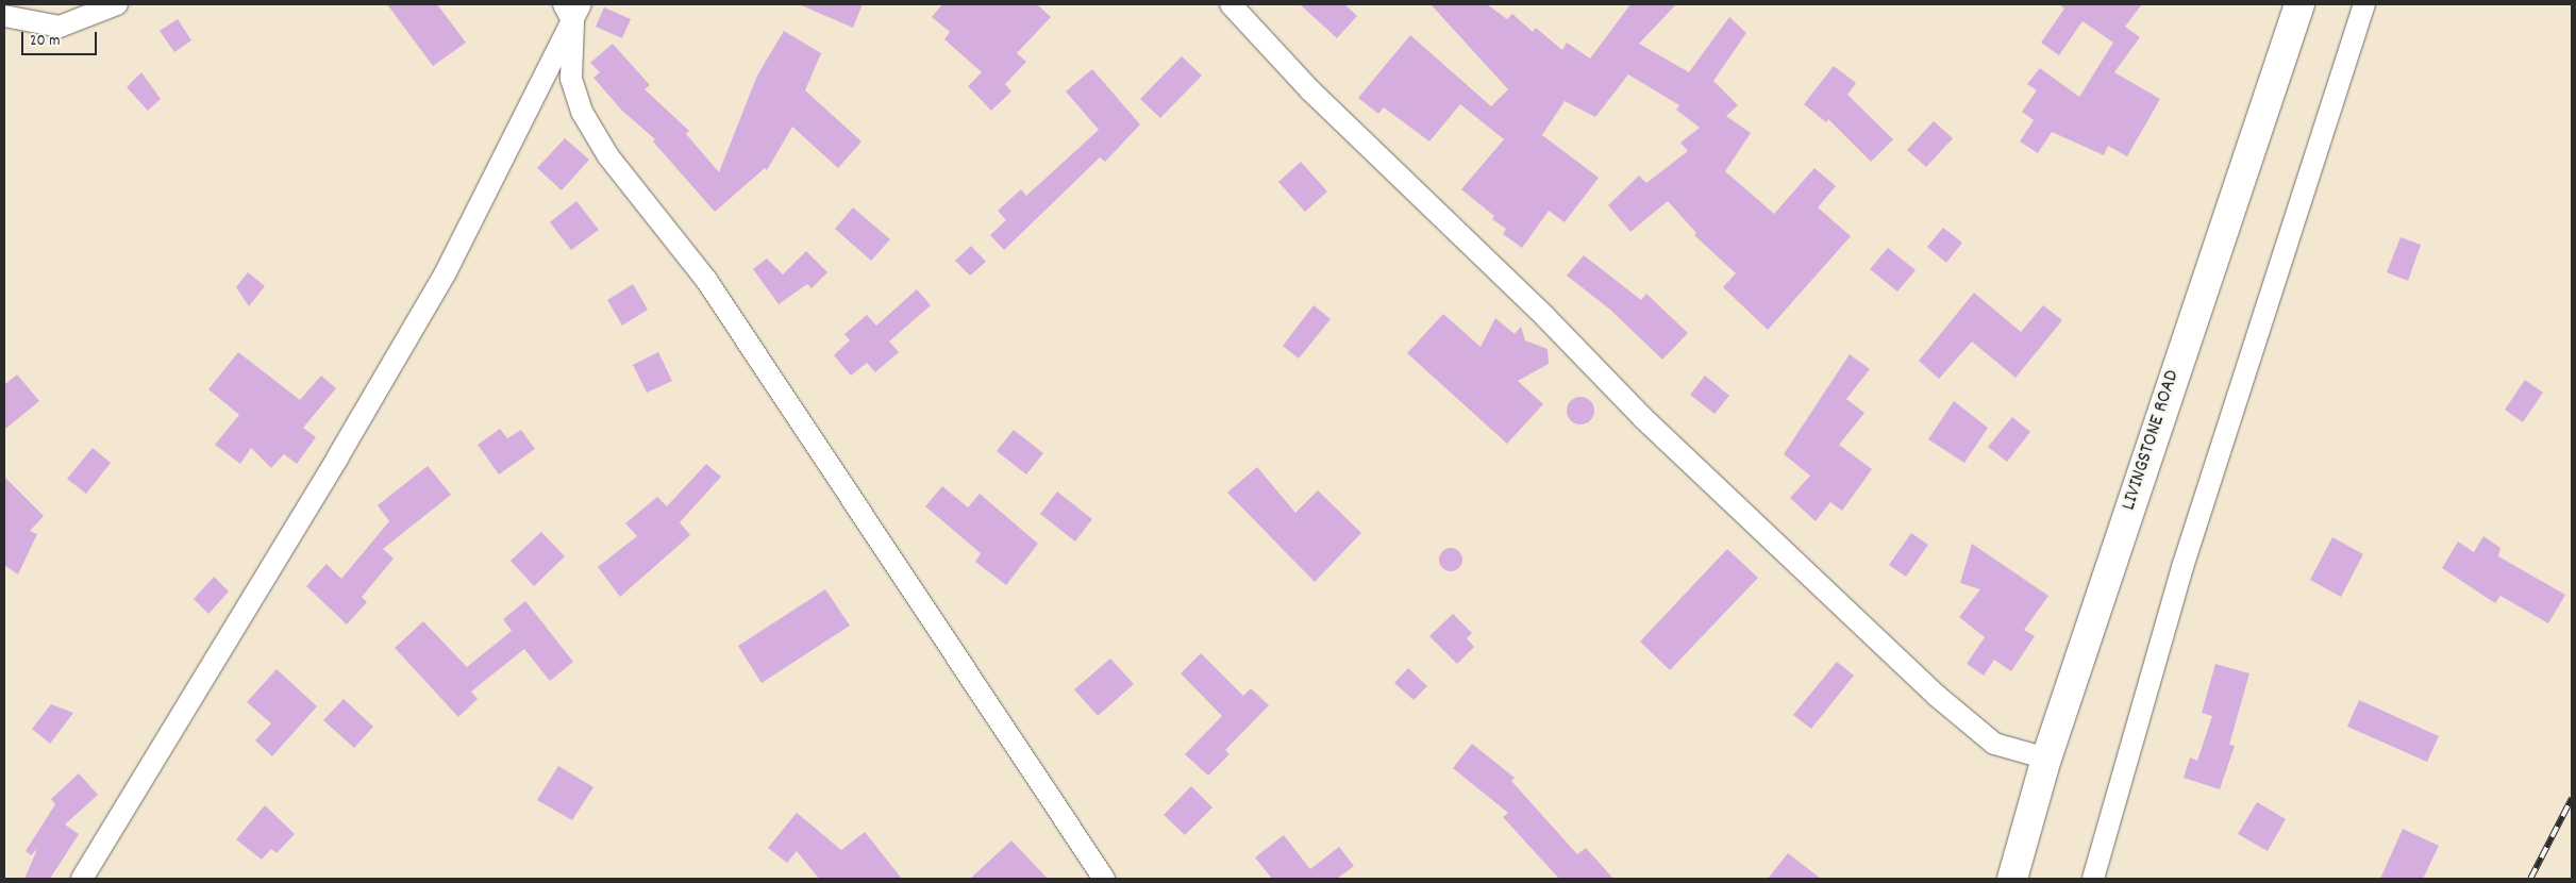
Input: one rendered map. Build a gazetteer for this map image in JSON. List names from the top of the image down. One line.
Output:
{"streets":{"highway":["LIVINGSTONE ROAD"]},"scale_bar":"20 m"}
